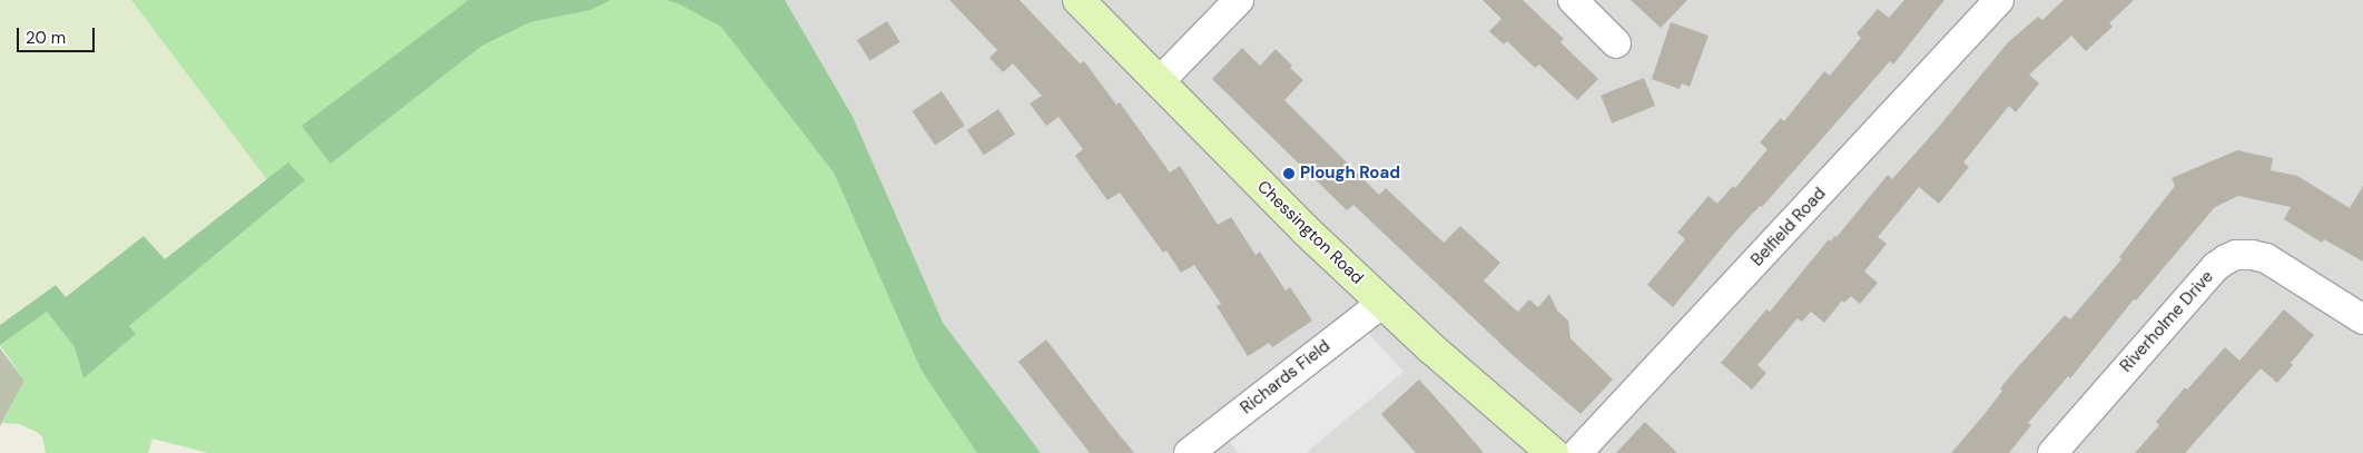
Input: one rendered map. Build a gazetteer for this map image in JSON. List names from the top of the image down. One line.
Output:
{"streets":{"main road":["Chessington Road"],"street":["Belfield Road","Riverholme Drive","Richards Field"]},"crossings":[["Chessington Road","Richards Field"]],"places":["Plough Road"],"scale_bar":"20 m"}
